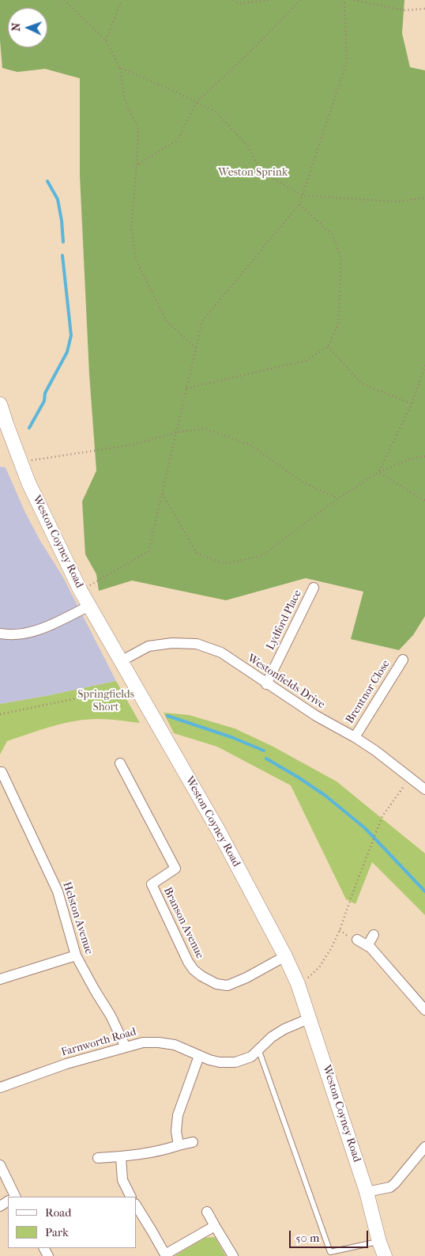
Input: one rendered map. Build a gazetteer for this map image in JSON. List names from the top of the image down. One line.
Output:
{"streets":{"street":["Weston Coyney Road","Lydford Place","Westonfields Drive","Brentnor Close","Helston Avenue","Branson Avenue","Farnworth Road"]},"crossings":[["Weston Coyney Road","Westonfields Drive"],["Weston Coyney Road","Branson Avenue"],["Weston Coyney Road","Farnworth Road"],["Lydford Place","Westonfields Drive"],["Westonfields Drive","Brentnor Close"],["Helston Avenue","Farnworth Road"]],"parks":["Weston Sprink","Springfields Short"],"legend":["Road","Park"],"scale_bar":"50 m","north":"left"}
